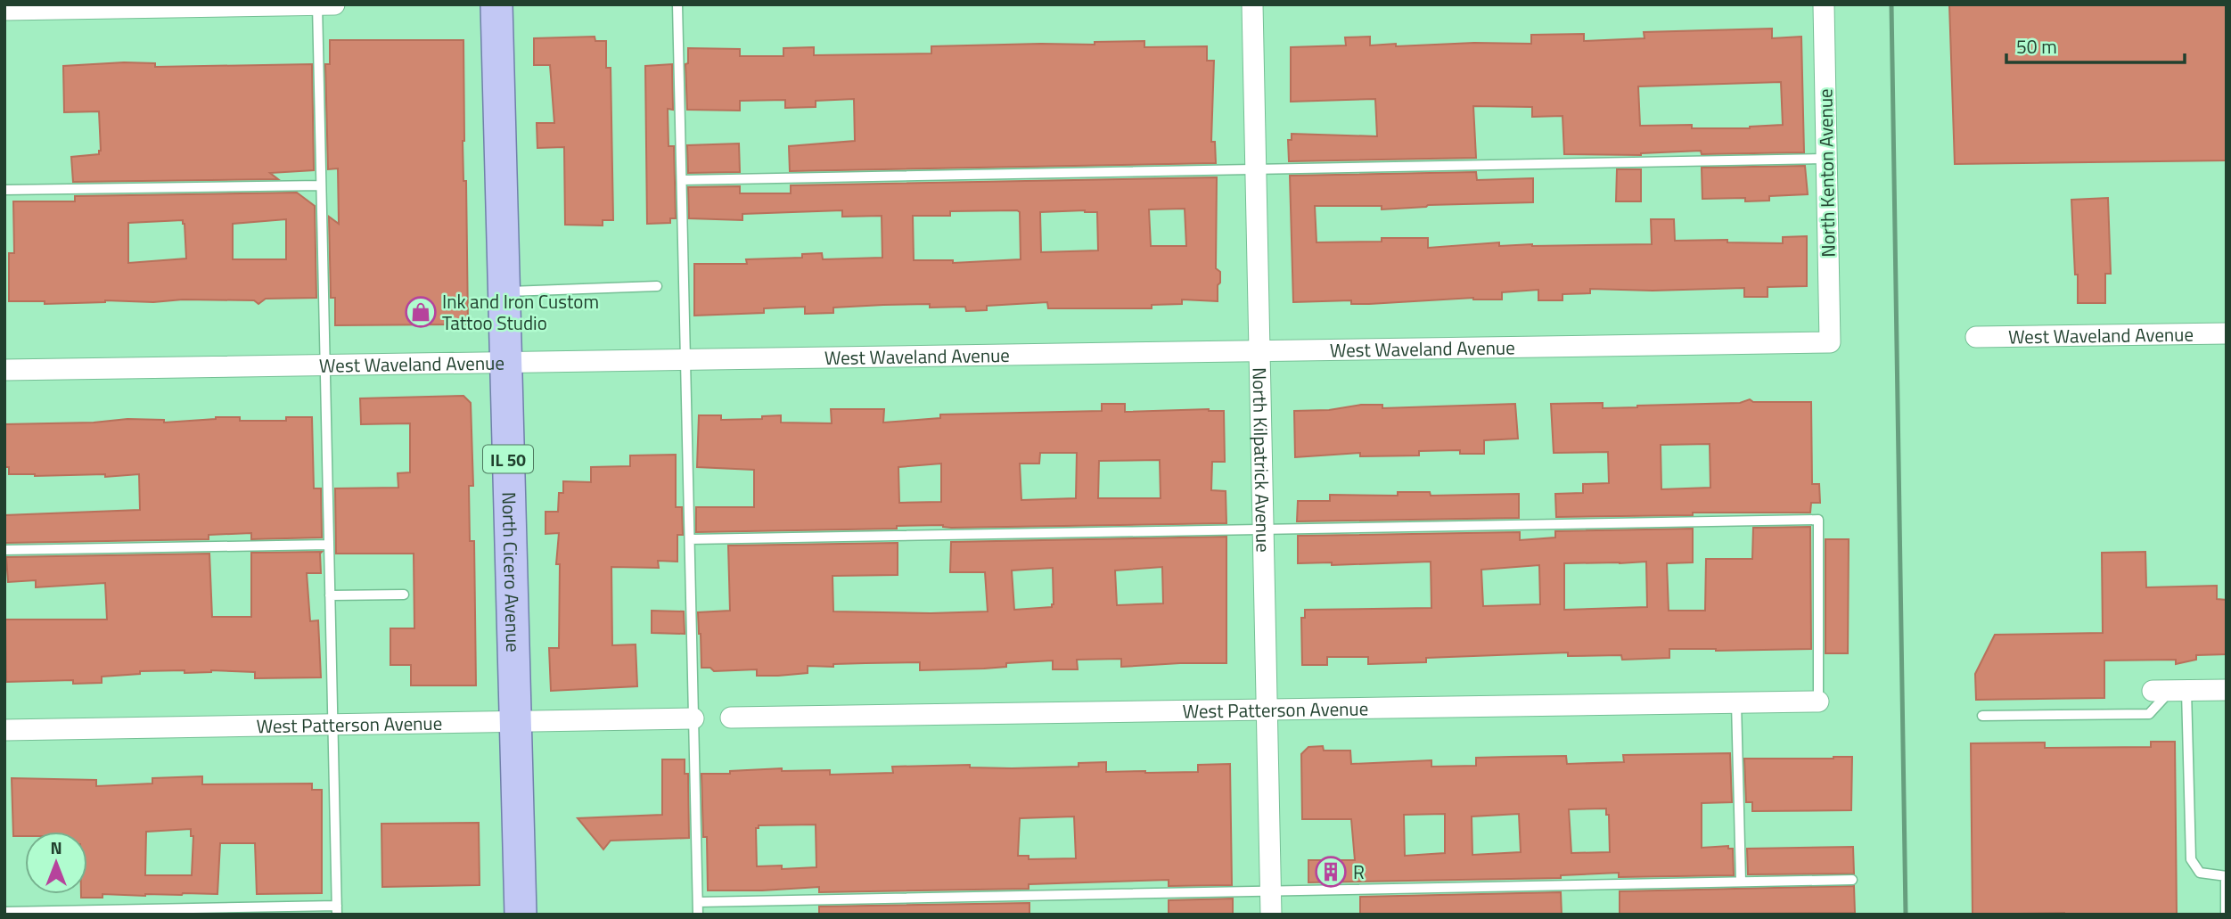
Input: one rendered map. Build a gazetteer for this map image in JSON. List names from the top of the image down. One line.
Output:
{"streets":{"main road":["IL 50","North Cicero Avenue"],"street":["North Kenton Avenue","West Waveland Avenue","North Kilpatrick Avenue","West Patterson Avenue"]},"crossings":[["North Kenton Avenue","West Waveland Avenue"],["West Waveland Avenue","North Kilpatrick Avenue"],["West Waveland Avenue","North Cicero Avenue"],["North Kilpatrick Avenue","West Patterson Avenue"],["North Cicero Avenue","West Patterson Avenue"]],"places":{"shop":["Ink and Iron Custom Tattoo Studio"],"building":["R"]},"scale_bar":"50 m","north":"top"}
